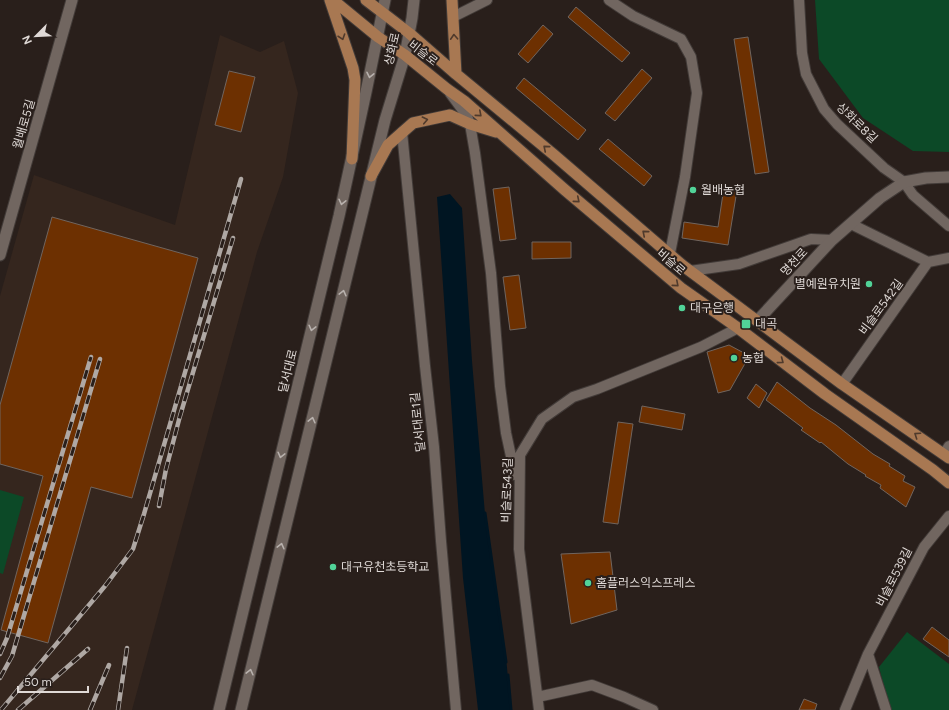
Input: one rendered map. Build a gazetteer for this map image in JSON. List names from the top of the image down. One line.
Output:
{"streets":{"main road":["상화로","비슬로","월배로5길","명천로","달서대로"],"street":["상화로8길","비슬로542길","달서대로1길","비슬로543길","비슬로539길"]},"crossings":[["상화로","비슬로"],["상화로","달서대로"],["비슬로","명천로"],["비슬로","비슬로542길"],["비슬로","달서대로"],["비슬로","비슬로543길"],["상화로8길","명천로"]],"places":{"other":["월배농협","별예원유치원","대구은행","농협","대구유천초등학교","홈플러스익스프레스"],"transit":["대곡"]},"scale_bar":"50 m","north":"bottom left"}
